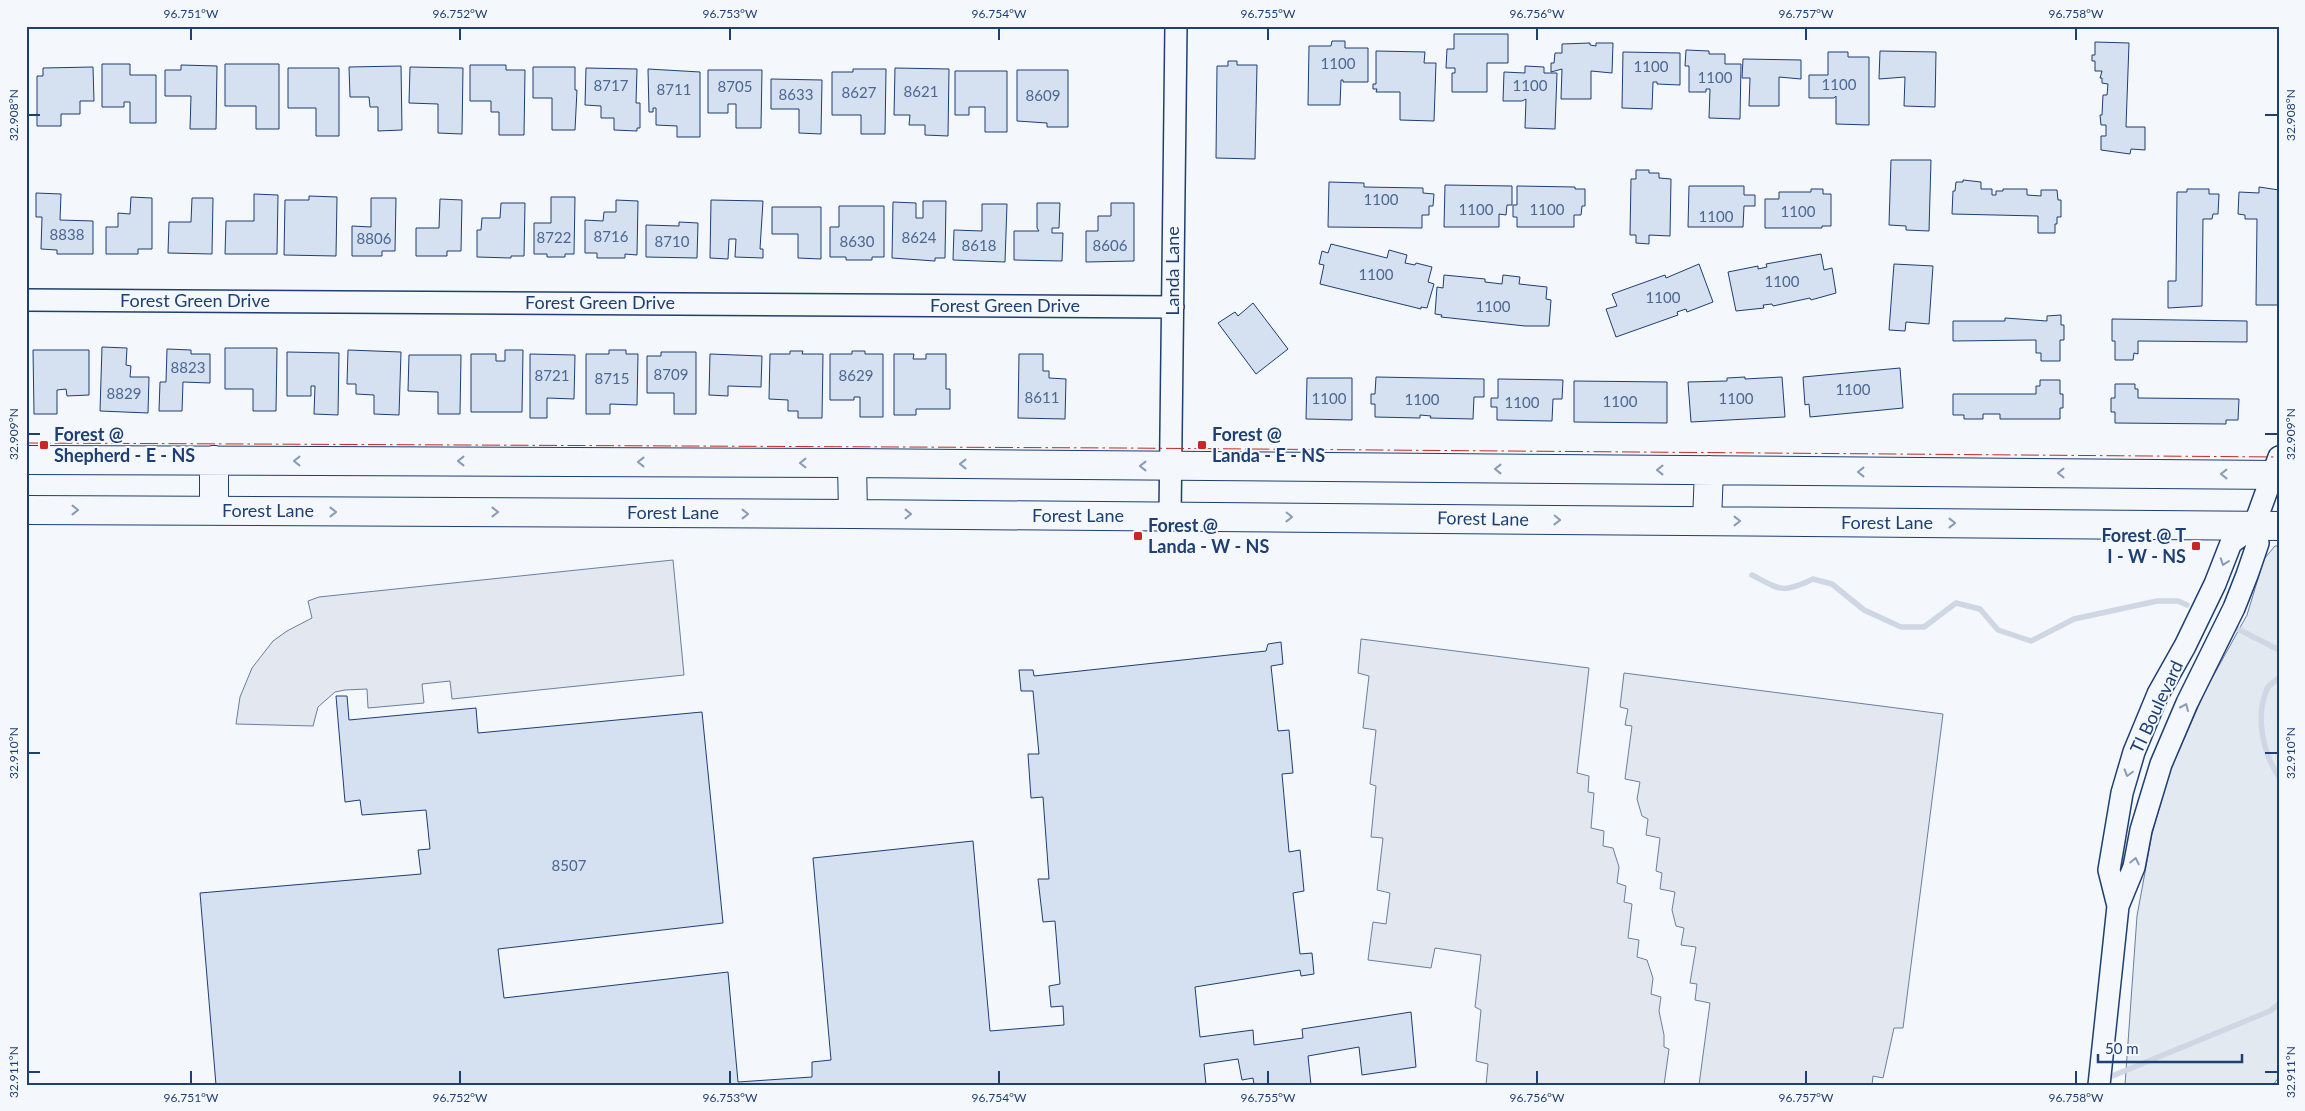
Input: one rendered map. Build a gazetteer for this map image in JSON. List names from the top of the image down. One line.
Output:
{"streets":{"main road":["Forest Lane"],"street":["Landa Lane","Forest Green Drive","TI Boulevard"]},"crossings":[["Landa Lane","Forest Green Drive"],["Landa Lane","Forest Lane"],["Forest Lane","TI Boulevard"]],"places":{"transit":["Forest @ Shepherd - E - NS","Forest @ Landa - E - NS","Forest @ Landa - W - NS","Forest @ T I - W - NS"]},"house_numbers":["1100","1100","1100","1100","8717","1100","8705","8711","8621","8627","8633","8609","1100","1100","1100","1100","1100","8838","8716","8722","8624","8806","8710","8630","8618","8606","1100","1100","1100","1100","8823","8709","8721","8629","8715","1100","8829","8611","1100","1100","1100","1100","1100","8507"],"scale_bar":"50 m","coordinates":["96.751°W","96.752°W","96.753°W","96.754°W","96.755°W","96.756°W","96.757°W","96.758°W","32.908°N","32.909°N","32.910°N","32.911°N"]}
